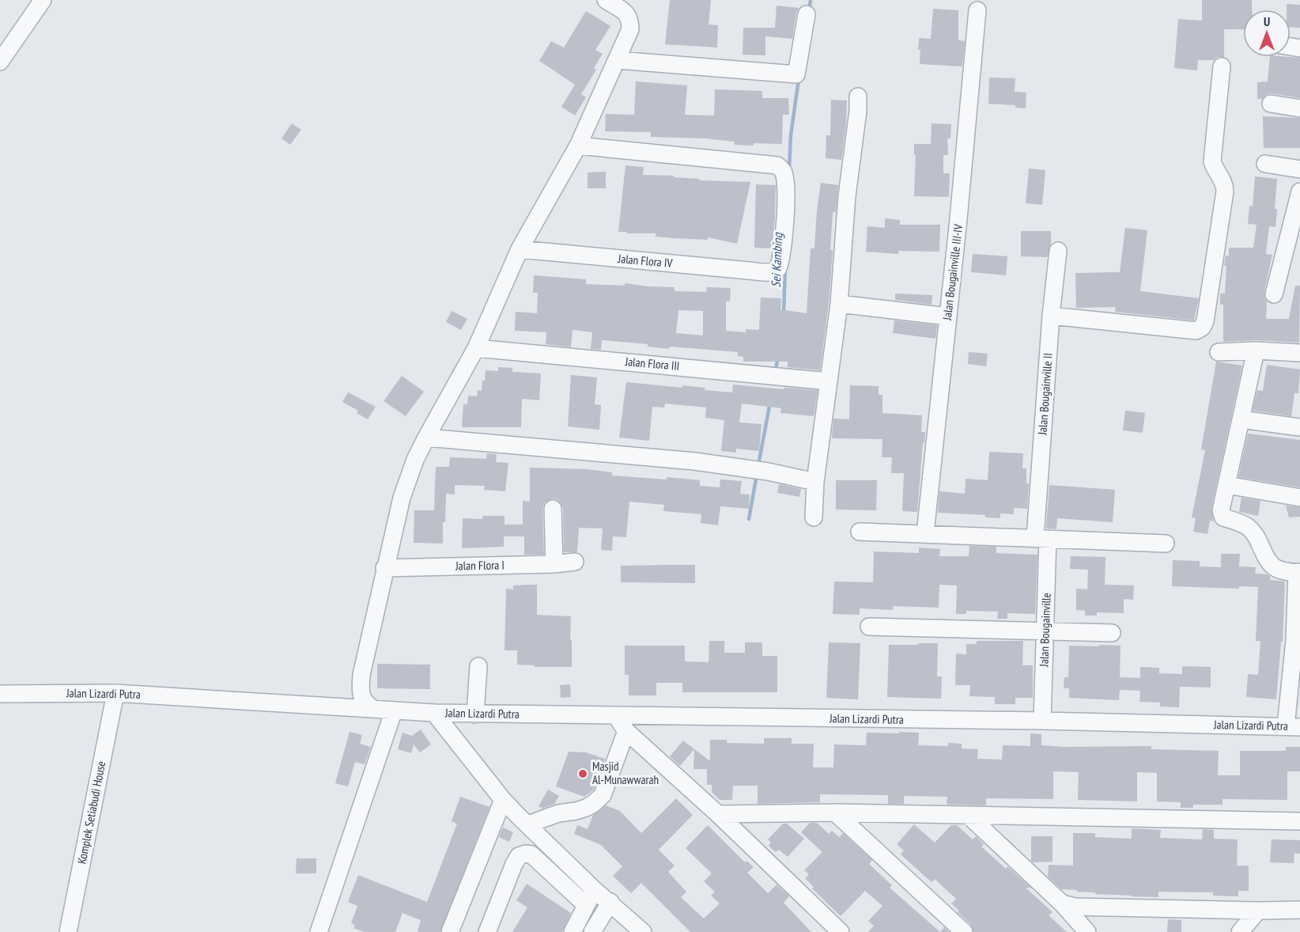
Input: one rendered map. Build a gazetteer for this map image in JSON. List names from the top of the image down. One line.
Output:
{"streets":{"street":["Jalan Flora IV","Jalan Bougainville III-IV","Jalan Flora III","Jalan Bougainville II","Jalan Flora I","Jalan Bougainville","Jalan Lizardi Putra","Komplek Setiabudi House"]},"crossings":[["Jalan Bougainville II","Jalan Bougainville"],["Jalan Bougainville","Jalan Lizardi Putra"],["Jalan Lizardi Putra","Komplek Setiabudi House"]],"water":["Sei Kambing"],"places":["Masjid Al-Munawwarah"],"north":"top"}
